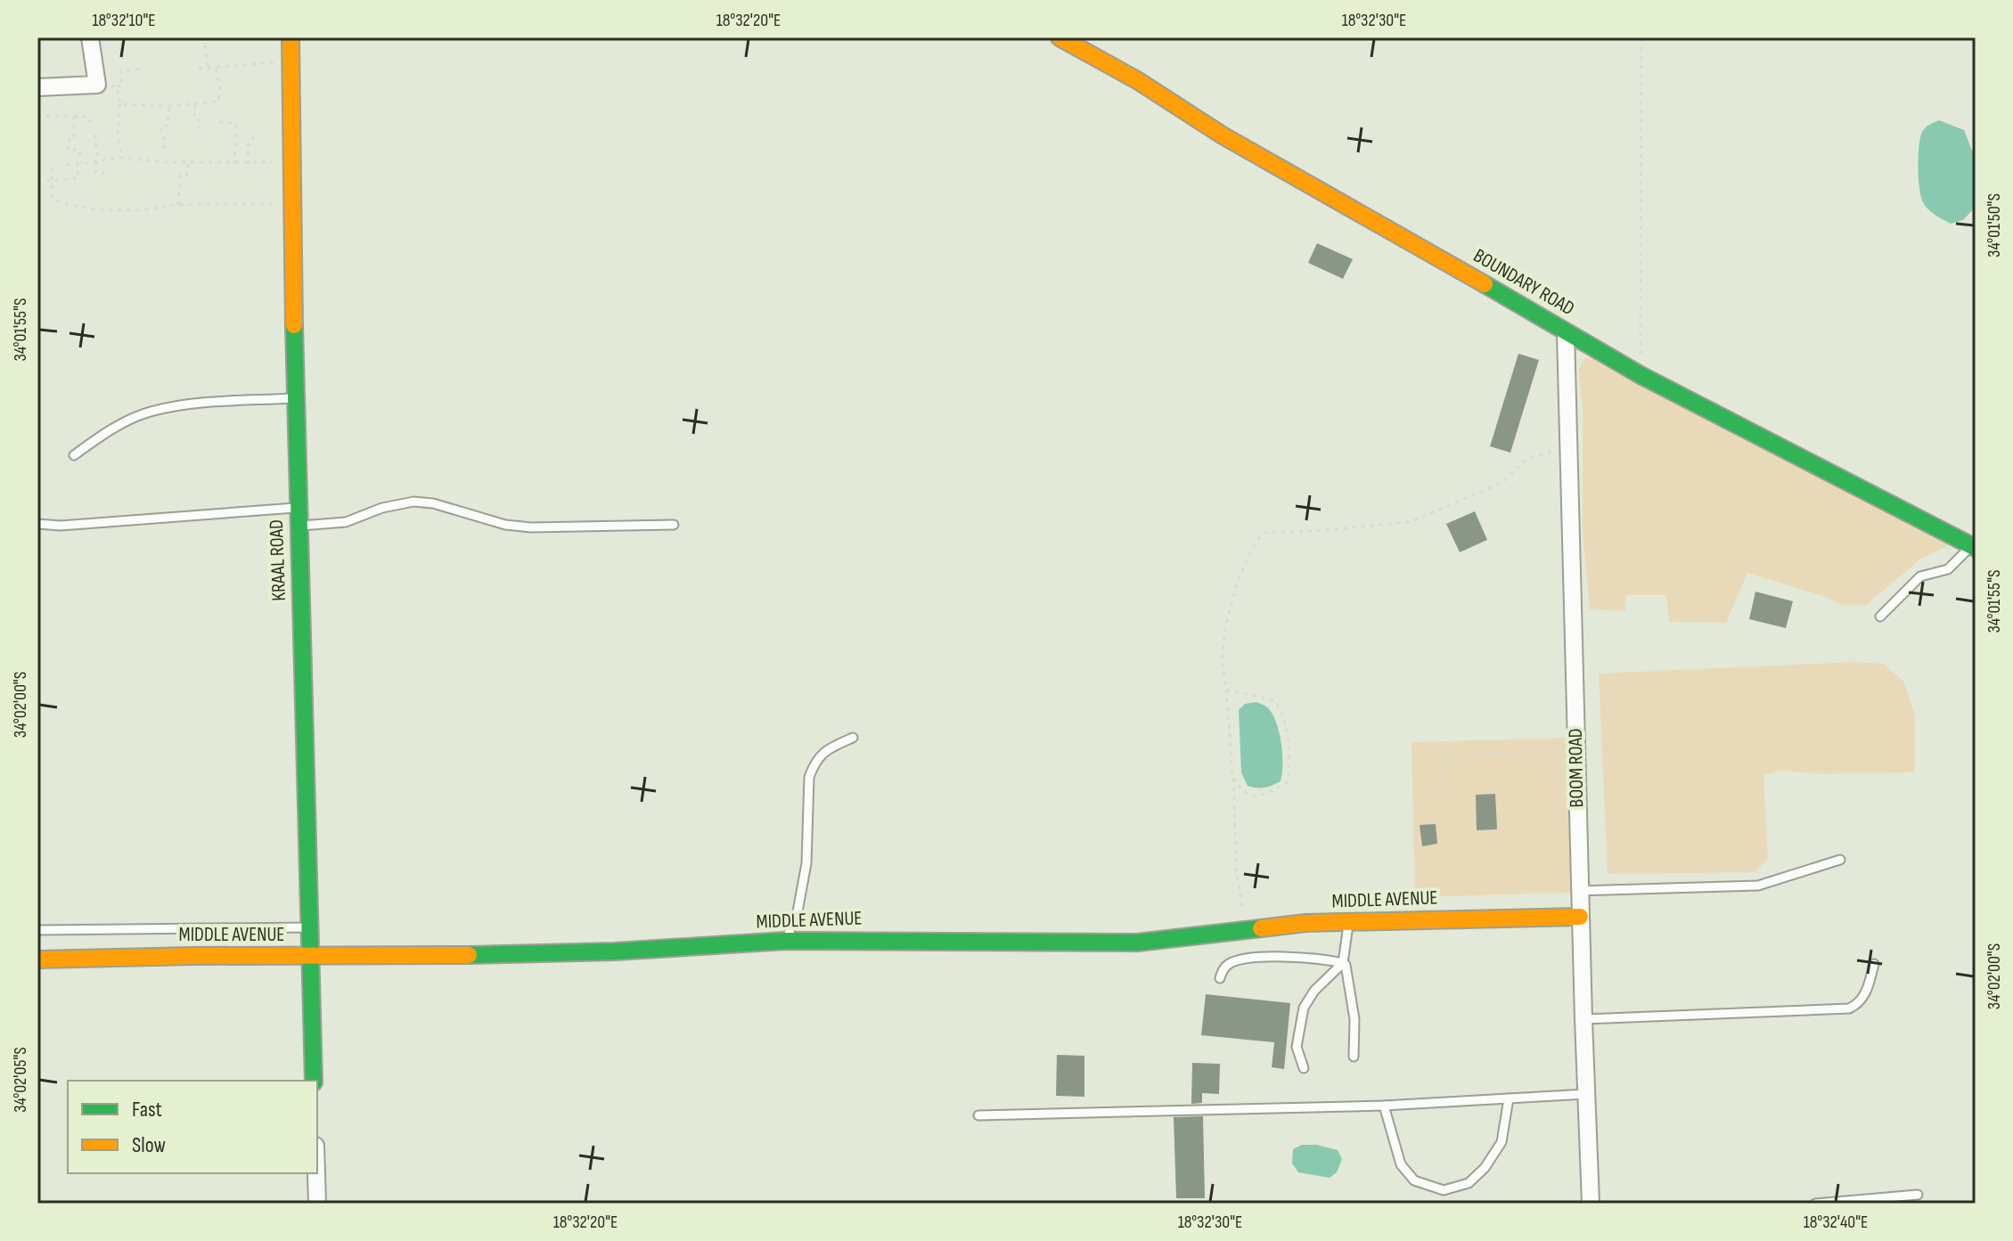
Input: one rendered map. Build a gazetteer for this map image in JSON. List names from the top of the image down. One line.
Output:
{"streets":{"street":["BOUNDARY ROAD","KRAAL ROAD","BOOM ROAD","MIDDLE AVENUE"]},"crossings":[["BOUNDARY ROAD","BOOM ROAD"],["KRAAL ROAD","MIDDLE AVENUE"],["BOOM ROAD","MIDDLE AVENUE"]],"legend":["Fast","Slow"],"coordinates":["18°32'10\"E","18°32'20\"E","18°32'30\"E","34°01'50\"S","34°01'55\"S","34°02'00\"S","34°02'05\"S","18°32'40\"E"]}
